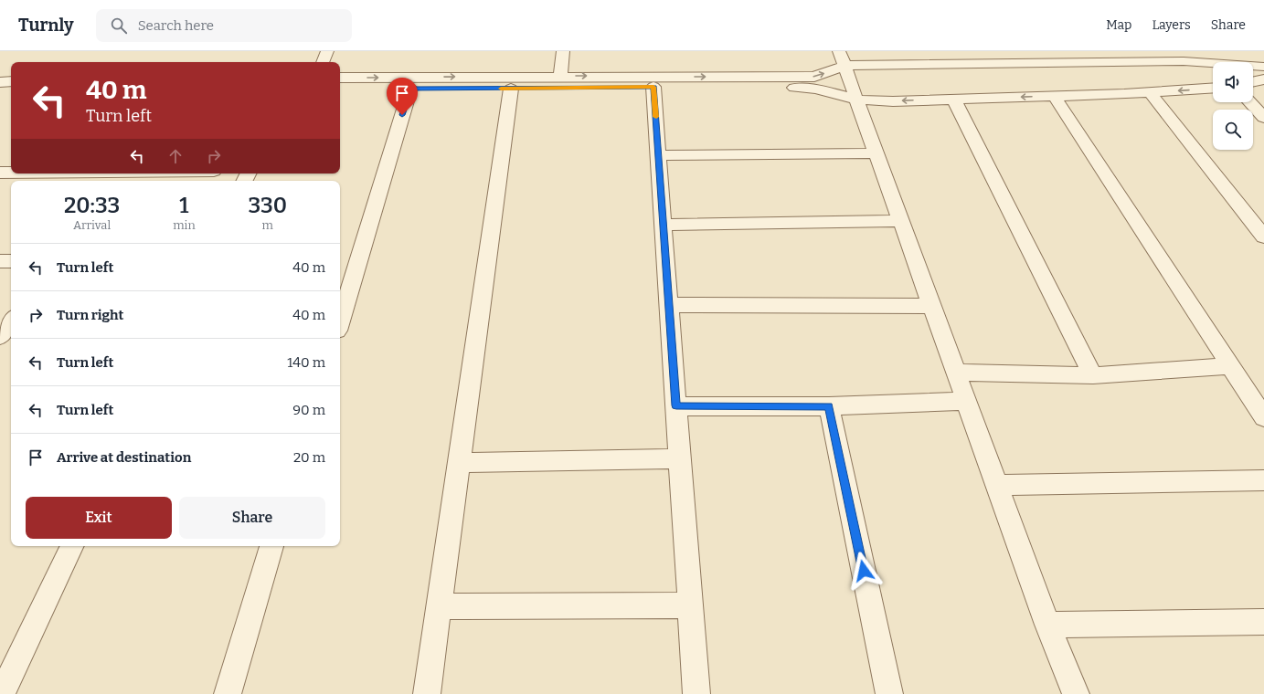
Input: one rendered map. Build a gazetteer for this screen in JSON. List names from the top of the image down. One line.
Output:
{"page":{"header":"Turnly","search":"Search here","nav":["Map","Layers","Share"],"turn":["40 m","Turn left"],"eta":["20:33","Arrival","1","min","330","m"],"list":[{"name":"Turn left","value":"40 m"},{"name":"Turn right","value":"40 m"},{"name":"Turn left","value":"140 m"},{"name":"Turn left","value":"90 m"},{"name":"Arrive at destination","value":"20 m"}],"buttons":["Exit","Share"]}}
